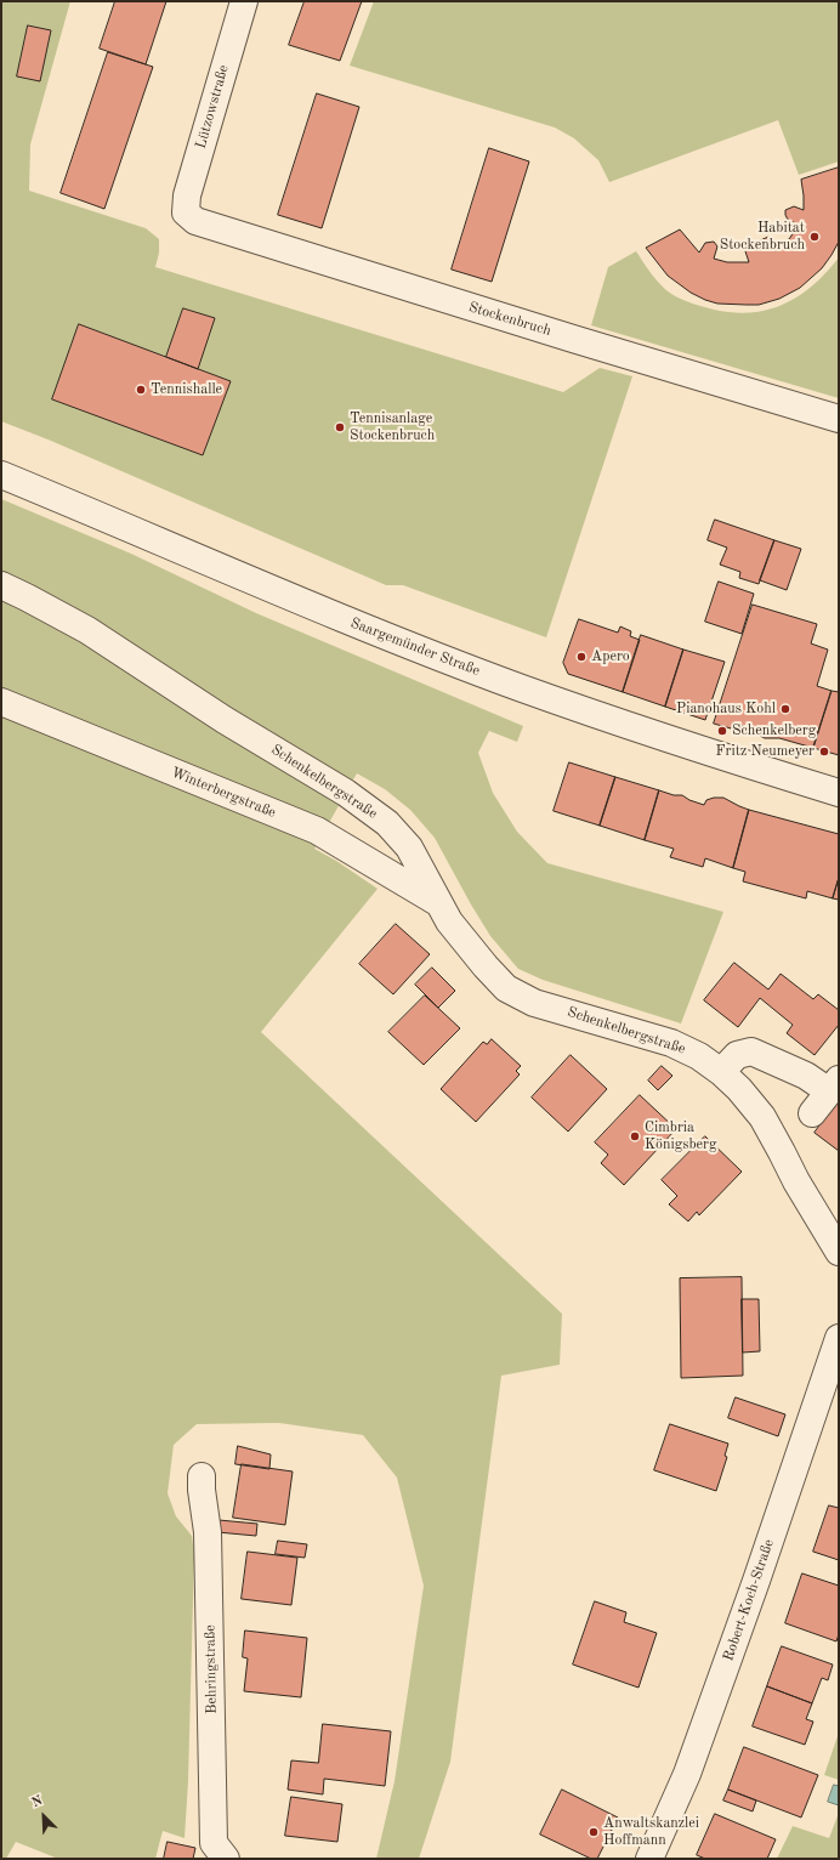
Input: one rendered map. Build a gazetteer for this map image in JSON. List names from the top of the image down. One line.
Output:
{"streets":{"street":["Lützowstraße","Stockenbruch","Saargemünder Straße","Schenkelbergstraße","Winterbergstraße","Robert-Koch-Straße","Behringstraße"]},"crossings":[["Lützowstraße","Stockenbruch"],["Schenkelbergstraße","Winterbergstraße"]],"places":["Habitat Stockenbruch","Tennishalle","Tennisanlage Stockenbruch","Apero","Pianohaus Kohl","Schenkelberg","Fritz Neumeyer","Cimbria Königsberg","Anwaltskanzlei Hoffmann"],"north":"top left"}
